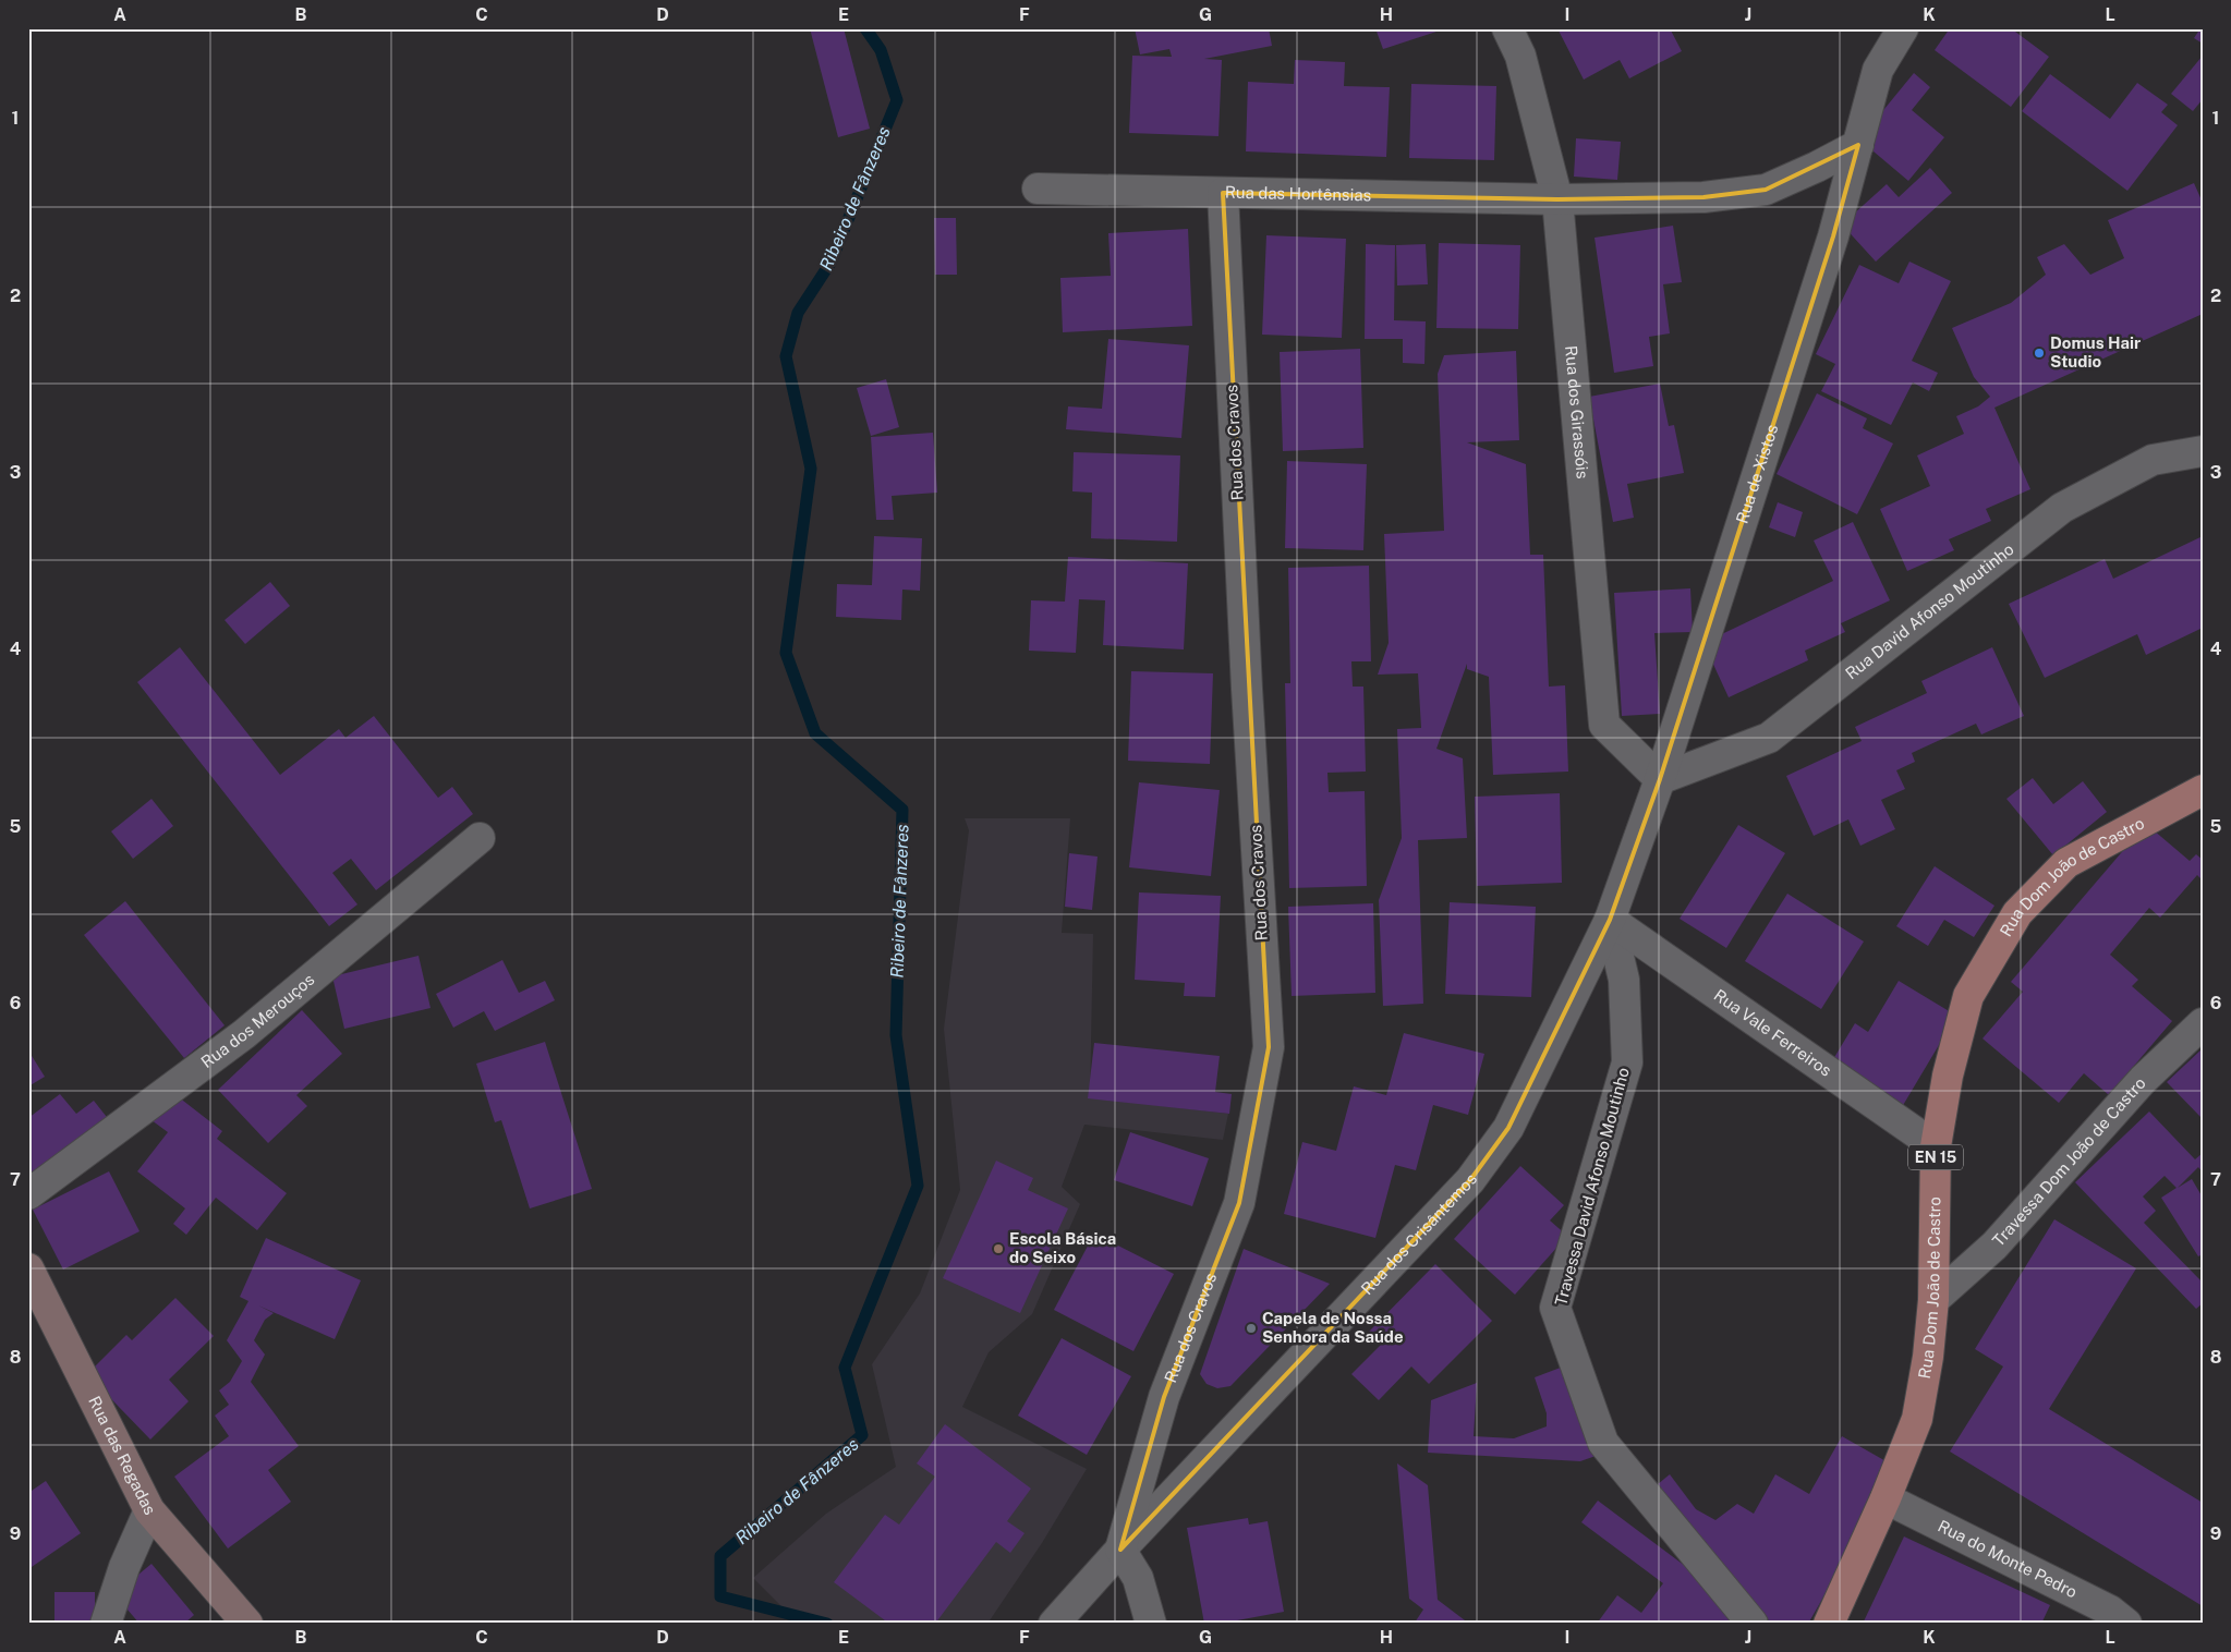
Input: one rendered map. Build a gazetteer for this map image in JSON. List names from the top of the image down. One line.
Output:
{"streets":{"main road":["Rua Dom João de Castro","EN 15"],"street":["Rua das Hortênsias","Rua dos Girassóis","Rua dos Cravos","Rua de Xistos","Rua David Afonso Moutinho","Rua dos Merouços","Rua Vale Ferreiros","Travessa Dom João de Castro","Travessa David Afonso Moutinho","Rua dos Crisântemos","Rua das Regadas","Rua do Monte Pedro"]},"crossings":[["Rua das Hortênsias","Rua dos Girassóis"],["Rua das Hortênsias","Rua dos Cravos"],["Rua das Hortênsias","Rua de Xistos"],["Rua dos Girassóis","Rua de Xistos"],["Rua dos Girassóis","Rua David Afonso Moutinho"],["Rua dos Cravos","Rua dos Crisântemos"],["Rua de Xistos","Rua David Afonso Moutinho"],["Rua de Xistos","Rua Vale Ferreiros"],["Rua de Xistos","Travessa David Afonso Moutinho"],["Rua de Xistos","Rua dos Crisântemos"],["Rua Dom João de Castro","Rua Vale Ferreiros"],["Rua Dom João de Castro","Travessa Dom João de Castro"],["Rua Dom João de Castro","Rua do Monte Pedro"],["Rua Vale Ferreiros","Travessa David Afonso Moutinho"],["Rua Vale Ferreiros","Rua dos Crisântemos"],["Travessa David Afonso Moutinho","Rua dos Crisântemos"]],"water":["Ribeiro de Fânzeres"],"places":["Domus Hair Studio","Escola Básica do Seixo","Capela de Nossa Senhora da Saúde"],"grid":{"columns":["A","B","C","D","E","F","G","H","I","J","K","L"],"rows":["1","2","3","4","5","6","7","8","9"]}}
